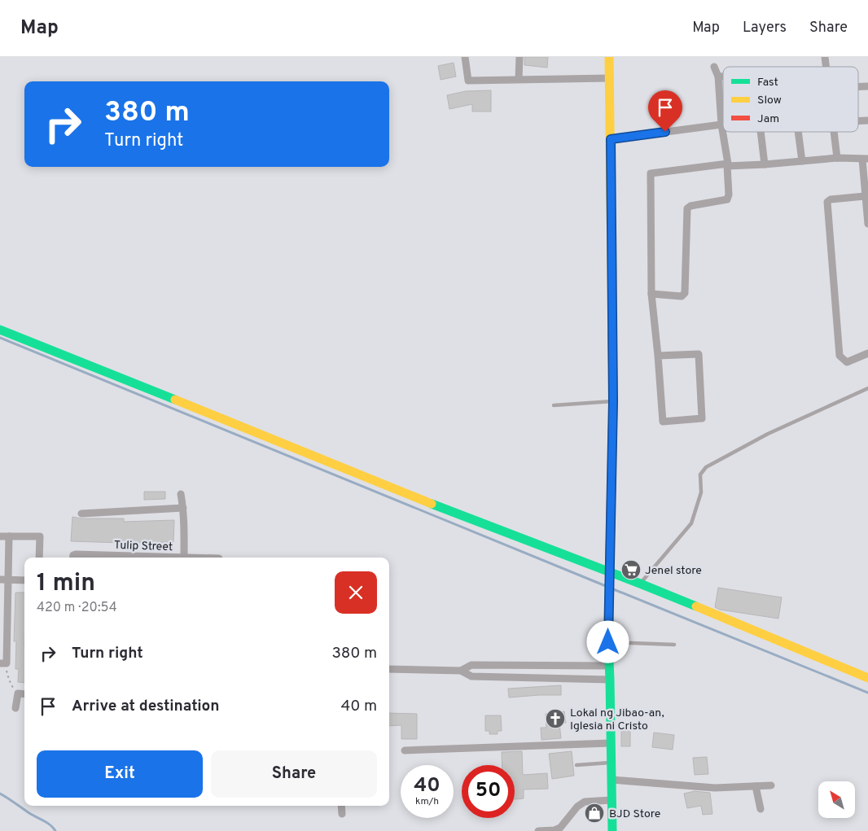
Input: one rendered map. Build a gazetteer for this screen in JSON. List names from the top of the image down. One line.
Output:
{"streets":{"street":["Tulip Street"]},"places":{"supermarket":["Jenel store"],"church":["Lokal ng Jibao-an, Iglesia ni Cristo"],"shop":["BJD Store"]},"legend":["Fast","Slow","Jam"],"north":"top left","page":{"header":"Map","nav":["Map","Layers","Share"],"turn":["380 m","Turn right"],"heading":["1 min","420 m · 20:54"],"list":[{"name":"Turn right","value":"380 m"},{"name":"Arrive at destination","value":"40 m"}],"buttons":["Exit","Share"],"speed":"40 km/h","limit":"50"}}
